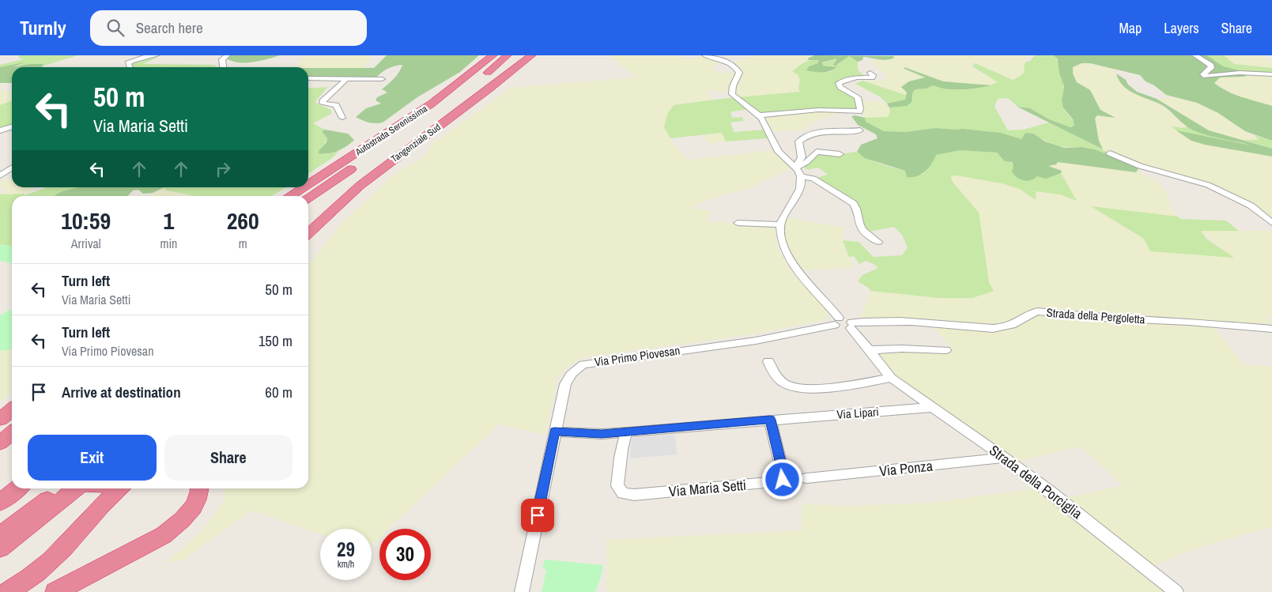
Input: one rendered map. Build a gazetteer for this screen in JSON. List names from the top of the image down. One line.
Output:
{"streets":{"highway":["Autostrada Serenissima","Tangenziale Sud"],"street":["Strada della Pergoletta","Via Primo Piovesan","Via Lipari","Via Ponza","Strada della Porciglia","Via Maria Setti"]},"crossings":[["Strada della Pergoletta","Strada della Porciglia"],["Via Lipari","Strada della Porciglia"],["Via Lipari","Via Maria Setti"],["Via Ponza","Strada della Porciglia"]],"page":{"header":"Turnly","search":"Search here","nav":["Map","Layers","Share"],"turn":["50 m","Via Maria Setti"],"eta":["10:59","Arrival","1","min","260","m"],"list":[{"name":"Turn left","note":"Via Maria Setti","value":"50 m"},{"name":"Turn left","note":"Via Primo Piovesan","value":"150 m"},{"name":"Arrive at destination","value":"60 m"}],"buttons":["Exit","Share"],"speed":"29 km/h","limit":"30"}}
